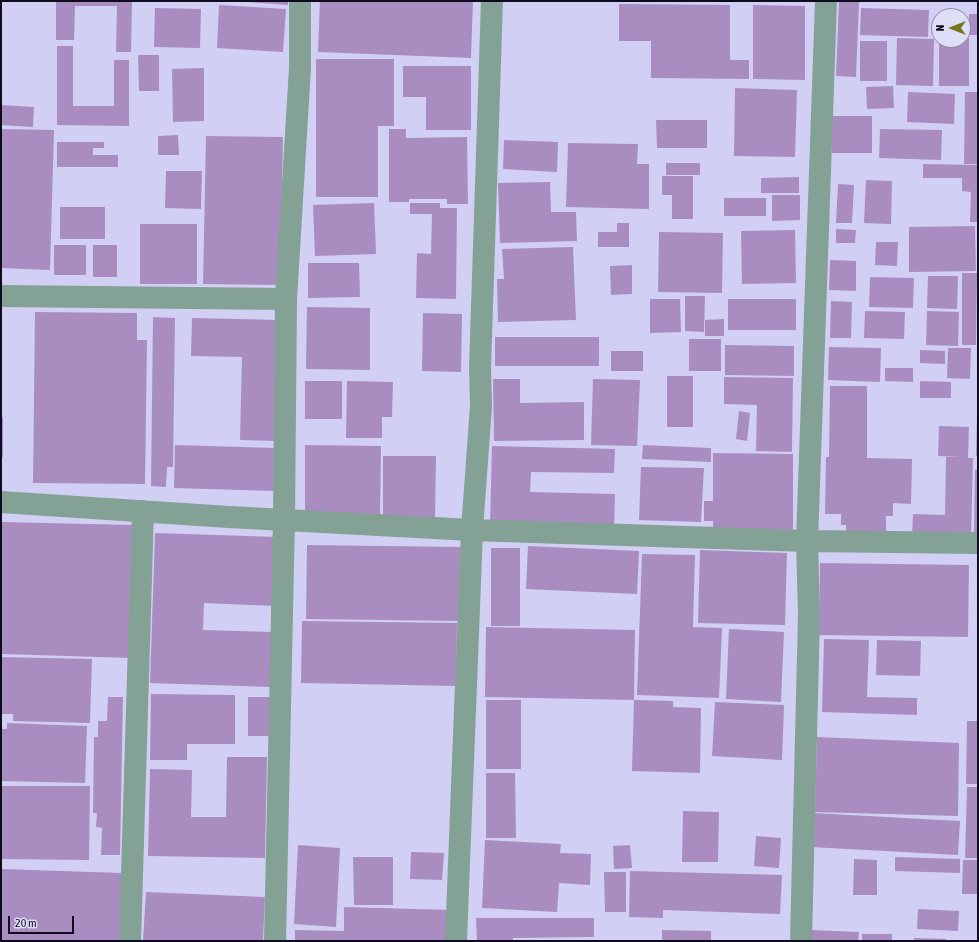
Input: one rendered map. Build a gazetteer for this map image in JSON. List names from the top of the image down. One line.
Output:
{"scale_bar":"20 m","north":"left"}
